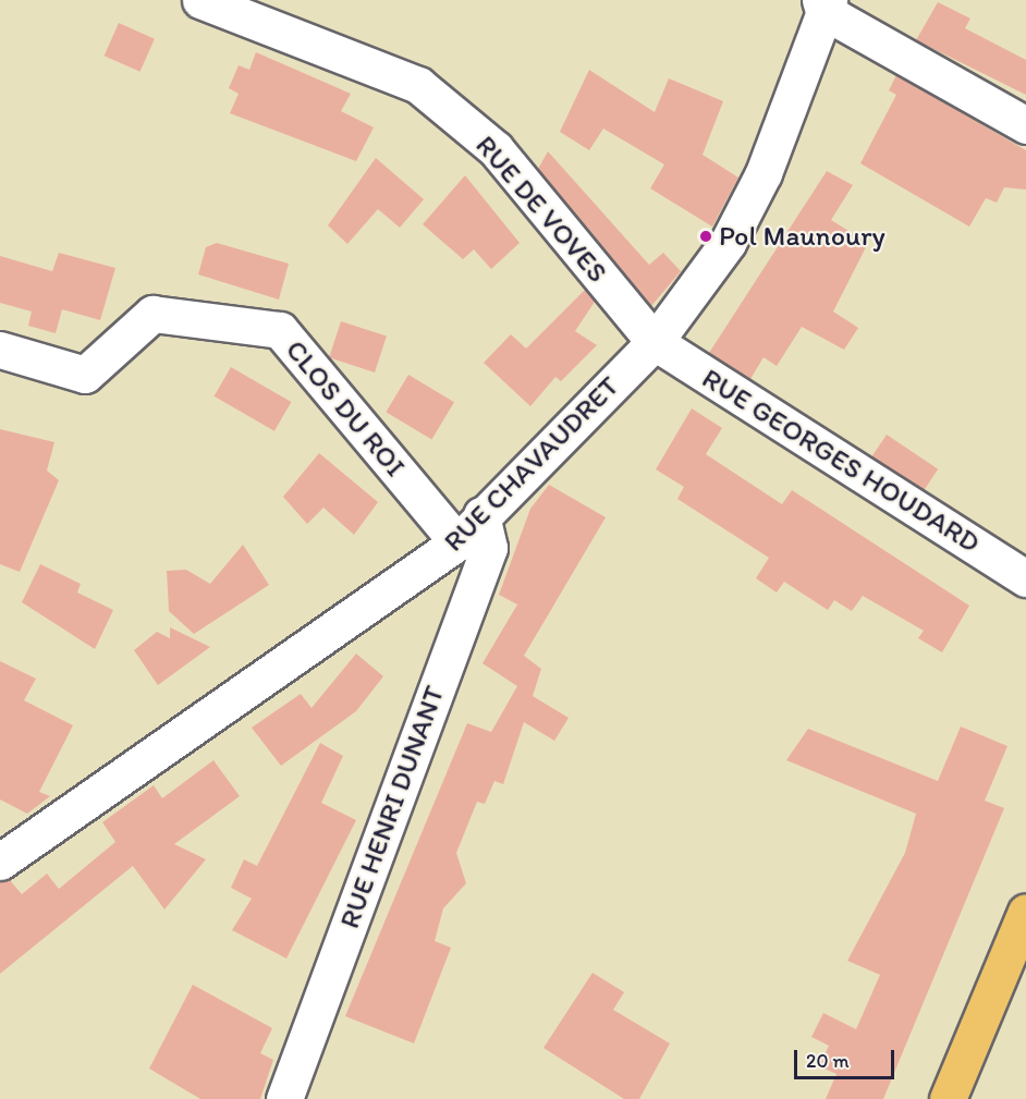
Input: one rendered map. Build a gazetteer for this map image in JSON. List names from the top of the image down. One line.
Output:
{"streets":{"street":["RUE DE VOVES","CLOS DU ROI","RUE GEORGES HOUDARD","RUE CHAVAUDRET","RUE HENRI DUNANT"]},"crossings":[["RUE DE VOVES","RUE GEORGES HOUDARD"],["RUE DE VOVES","RUE CHAVAUDRET"],["CLOS DU ROI","RUE CHAVAUDRET"],["RUE GEORGES HOUDARD","RUE CHAVAUDRET"],["RUE CHAVAUDRET","RUE HENRI DUNANT"]],"places":["Pol Maunoury"],"scale_bar":"20 m"}
